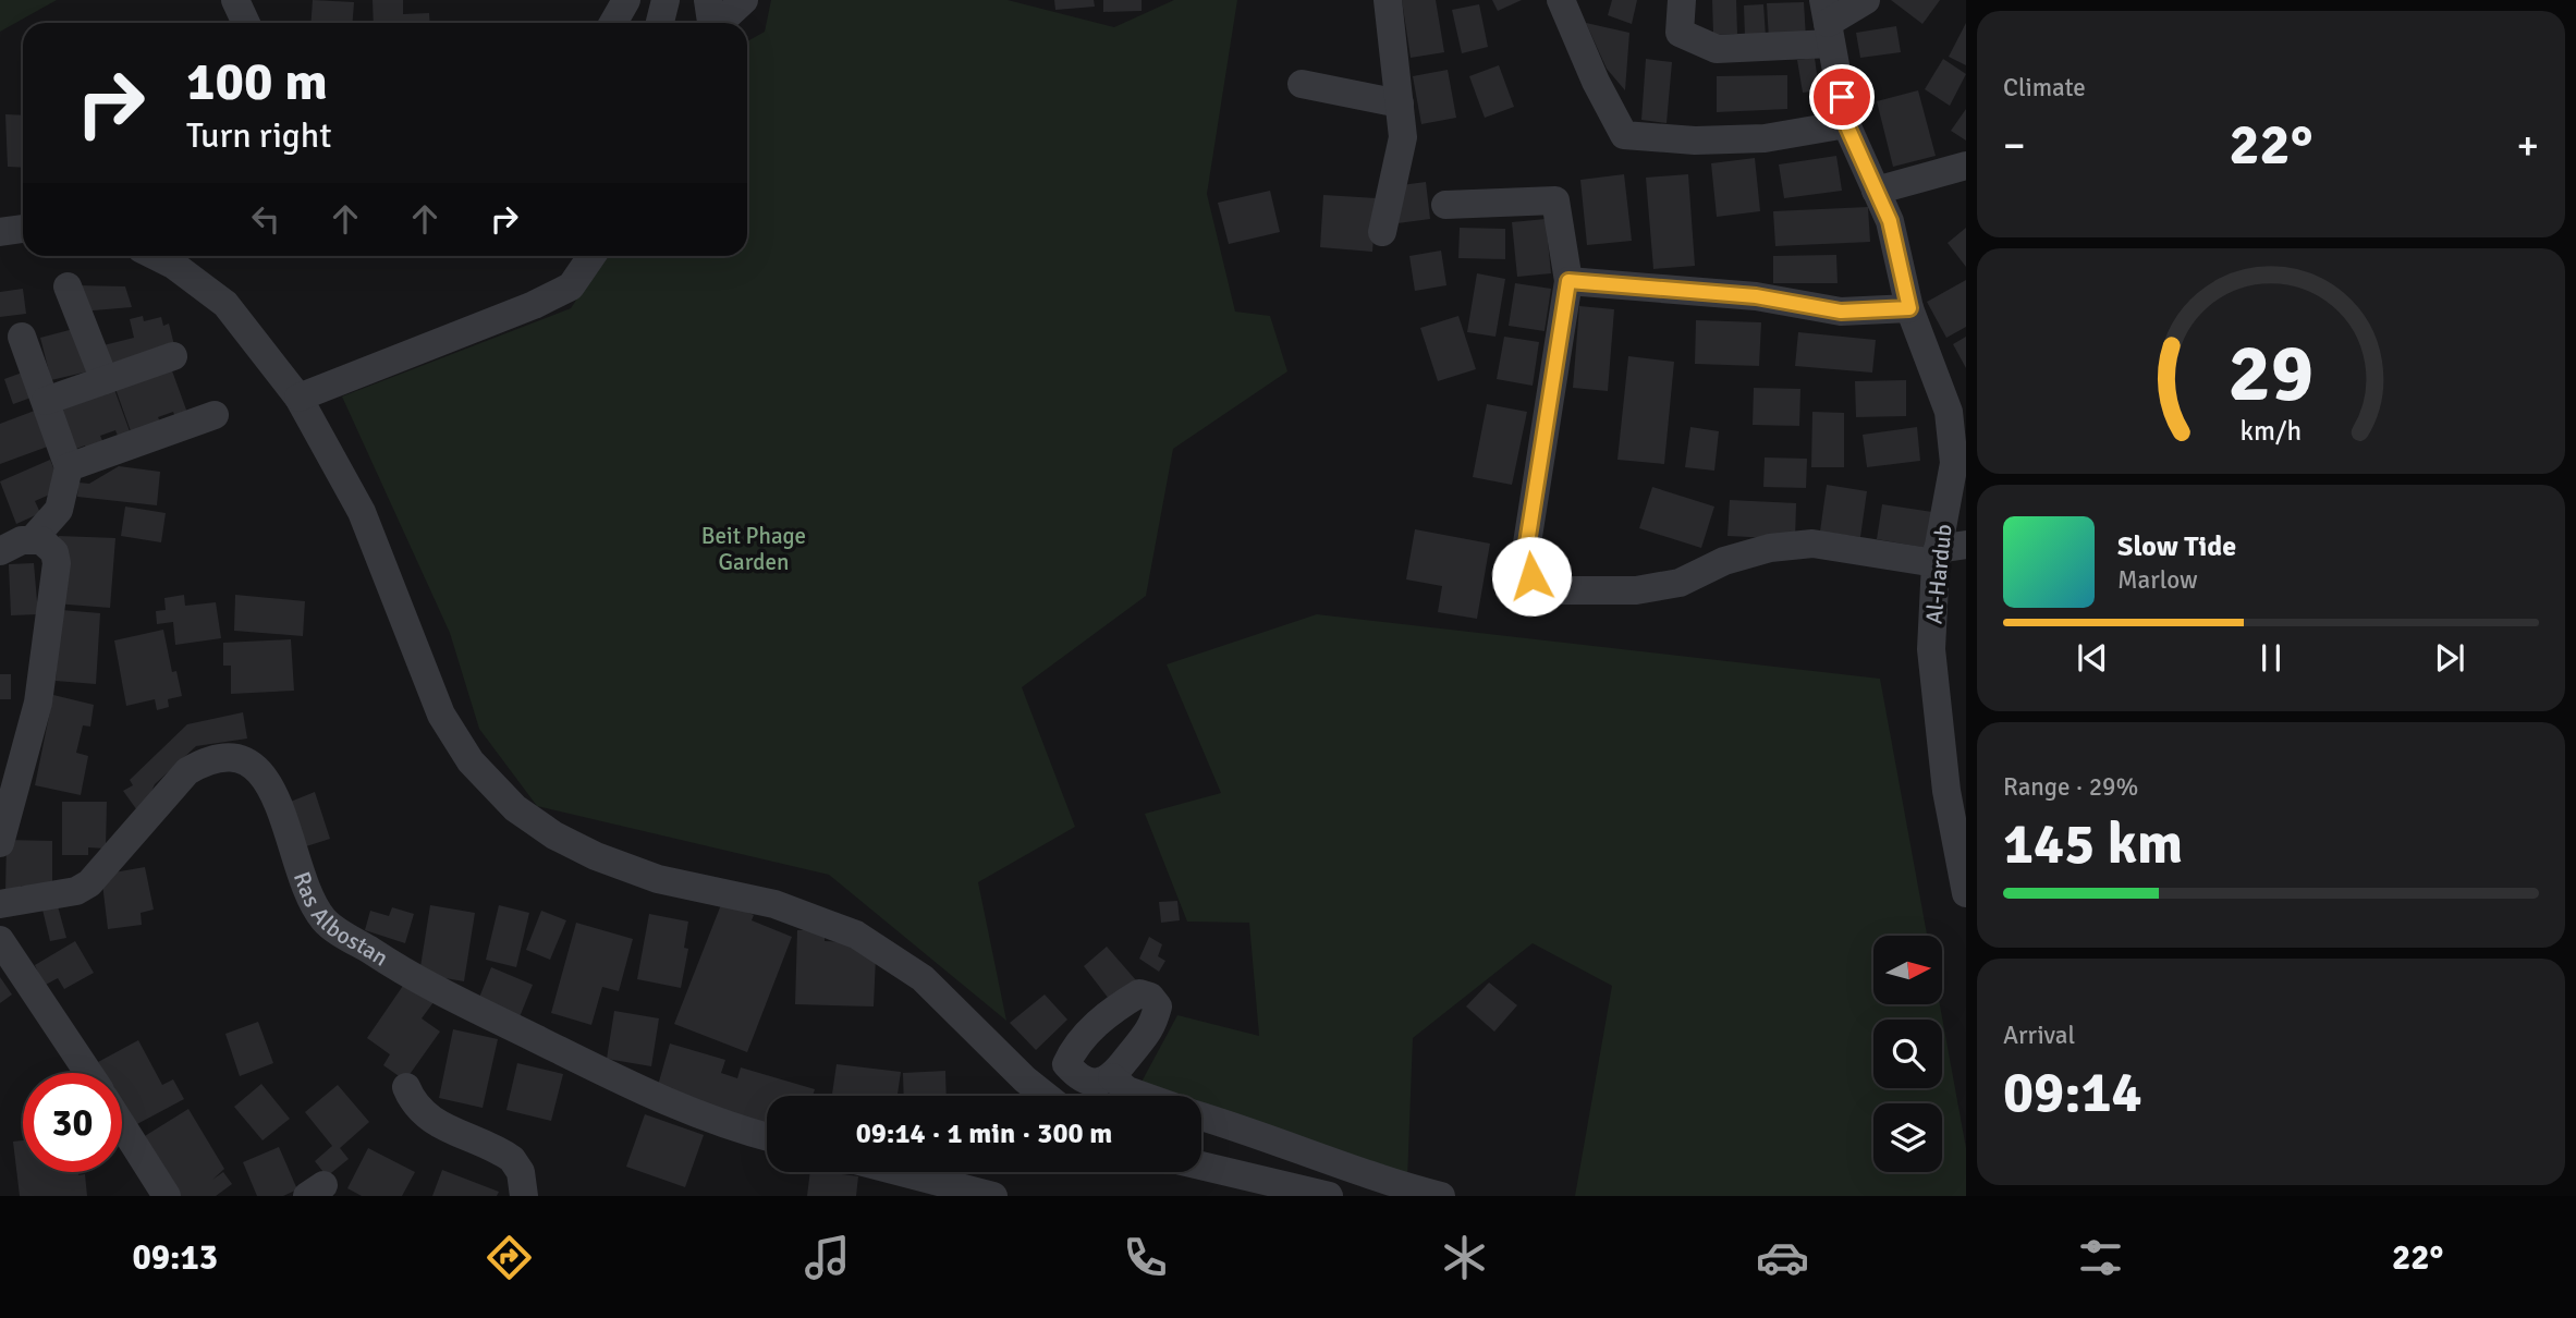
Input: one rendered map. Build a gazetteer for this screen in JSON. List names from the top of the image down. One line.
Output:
{"streets":{"street":["Al-Hardub","Ras Albostan"]},"parks":["Beit Phage Garden"],"north":"right","page":{"tile":["Climate",["Range · 29%","145 km"],["Arrival","09:14"]],"turn":["100 m","Turn right"],"heat":["−","22°","+"],"song":["Slow Tide","Marlow"],"limit":"30","trip":"09:14 · 1 min · 300 m","tabs":["09:13","22°"],"gauge":["29","km/h"]}}
